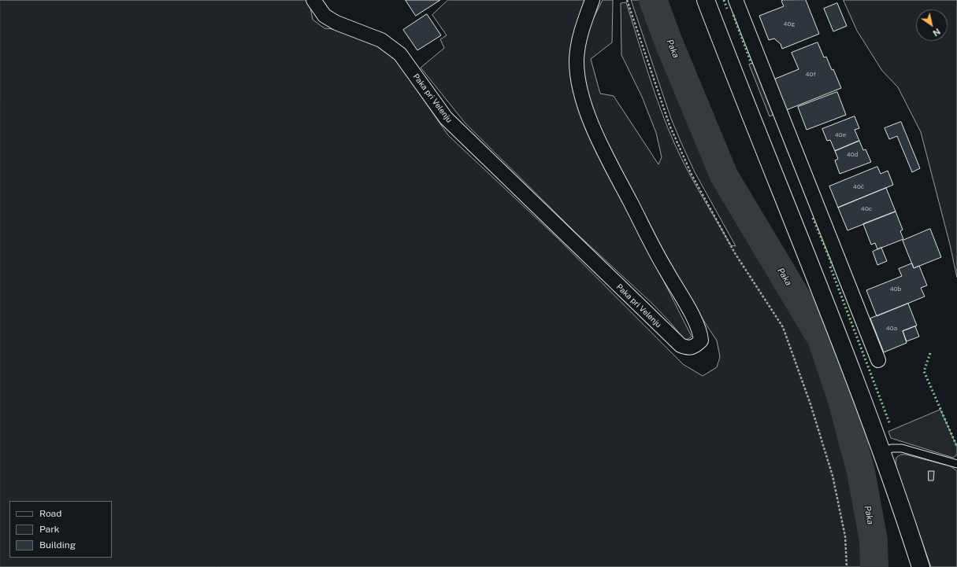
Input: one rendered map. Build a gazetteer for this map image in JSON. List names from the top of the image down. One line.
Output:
{"streets":{"street":["Paka pri Velenju"]},"water":["Paka"],"house_numbers":["40g","40f","40e","40d","40č","40c","40b","40a"],"legend":["Road","Park","Building"],"north":"bottom right"}
